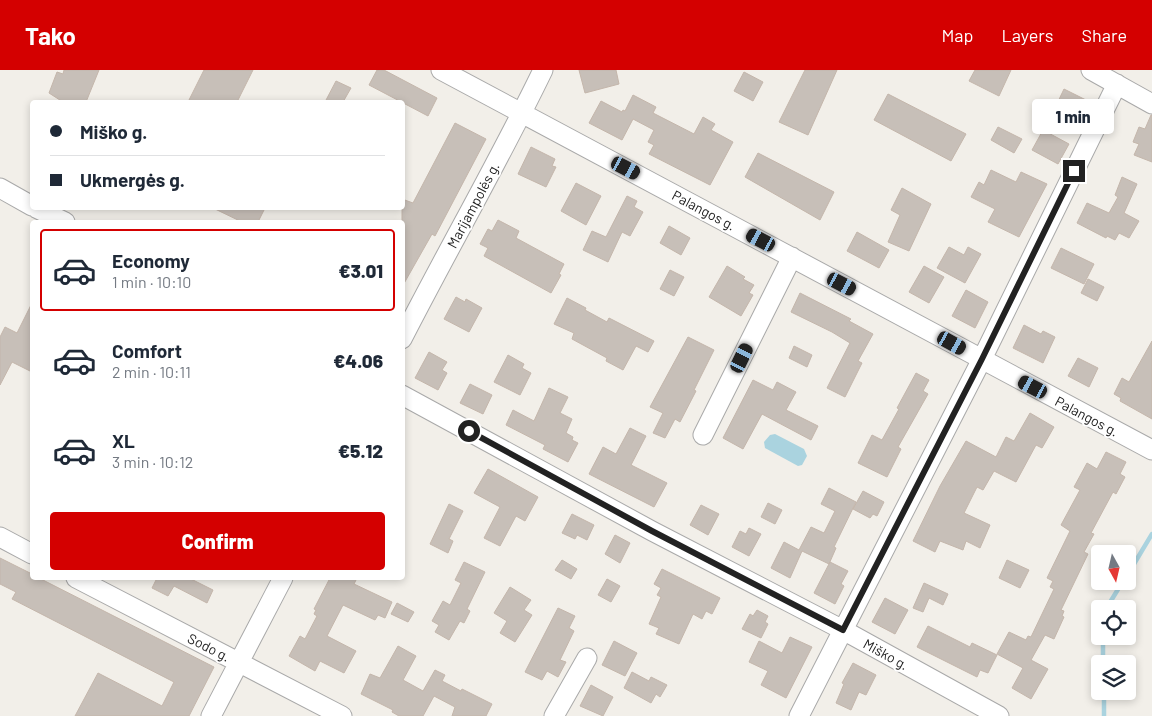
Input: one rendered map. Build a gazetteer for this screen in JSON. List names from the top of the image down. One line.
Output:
{"streets":{"street":["Marijampolės g.","Palangos g.","Sodo g.","Miško g."]},"crossings":[["Marijampolės g.","Palangos g."]],"north":"bottom","page":{"header":"Tako","nav":["Map","Layers","Share"],"bubble":"1 min","banner":["Miško g.","Ukmergės g."],"list":[{"name":"Economy","note":"1 min · 10:10","value":"€3.01"},{"name":"Comfort","note":"2 min · 10:11","value":"€4.06"},{"name":"XL","note":"3 min · 10:12","value":"€5.12"}],"buttons":"Confirm"}}
